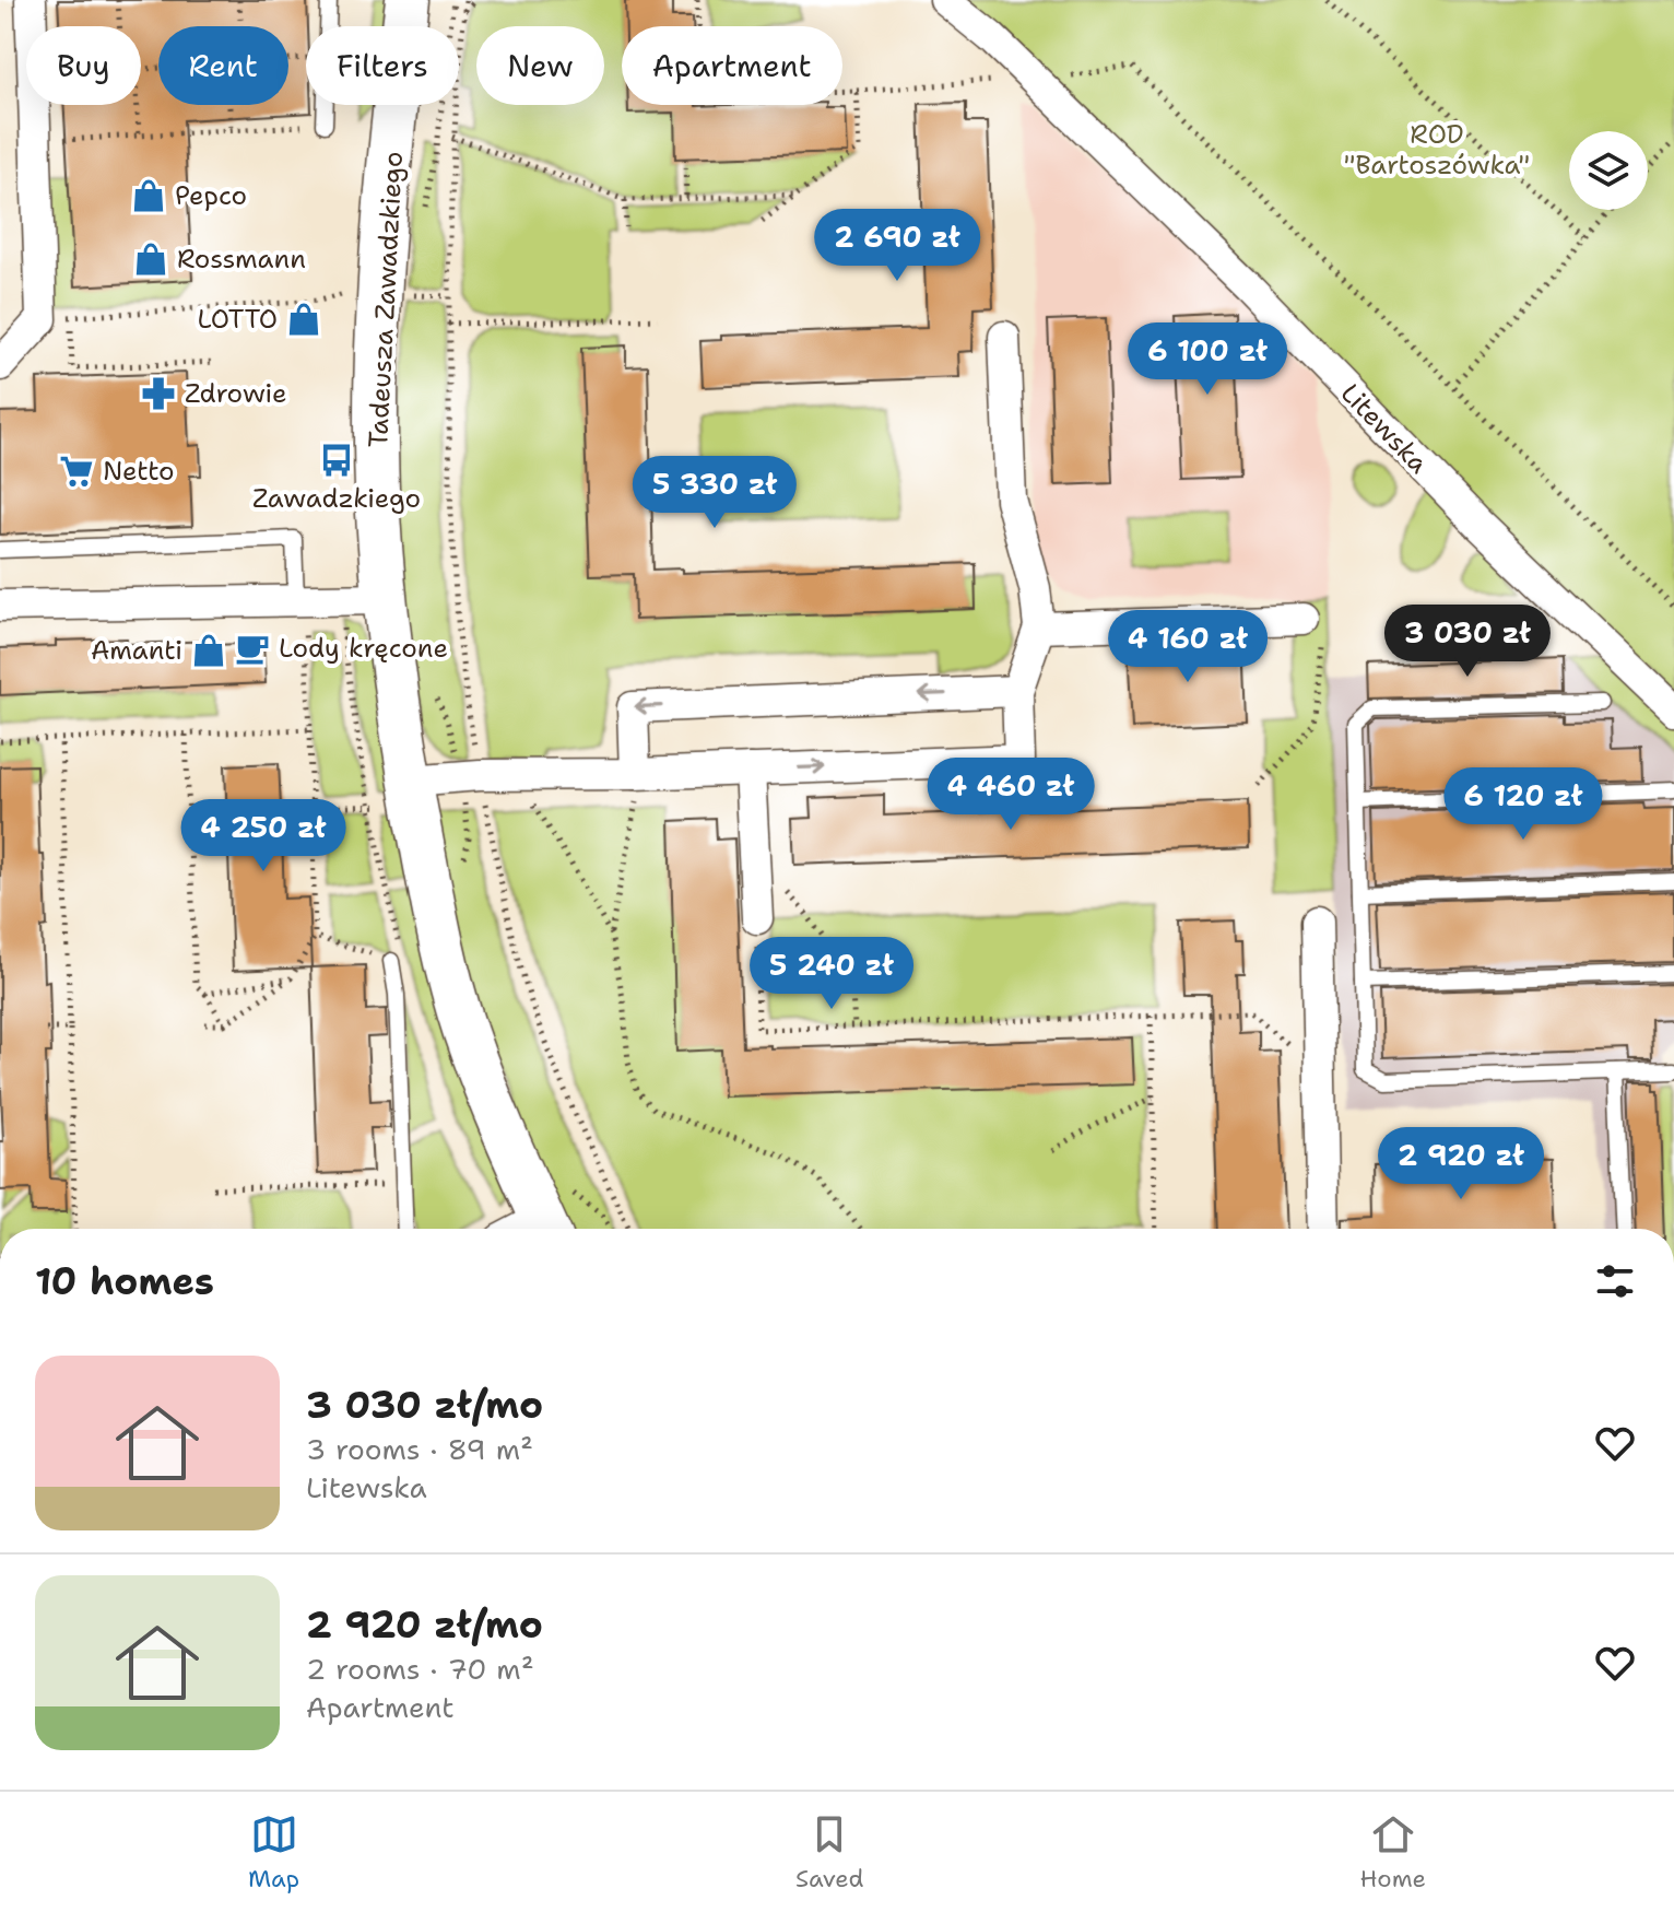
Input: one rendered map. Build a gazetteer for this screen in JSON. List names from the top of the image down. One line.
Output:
{"streets":{"street":["Tadeusza Zawadzkiego","Litewska"]},"parks":["ROD \"Bartoszówka\""],"places":{"shop":["Pepco","Rossmann","LOTTO","Amanti"],"pharmacy":["Zdrowie"],"bus stop":["Zawadzkiego"],"supermarket":["Netto"],"cafe":["Lody kręcone"]},"page":{"chip":["Buy","Rent","Filters","New","Apartment"],"price":["2 690 zł","6 100 zł","5 330 zł","3 030 zł","4 160 zł","4 460 zł","6 120 zł","4 250 zł","5 240 zł","2 920 zł"],"heading":"10 homes","list":[{"name":"3 030 zł/mo","note":"3 rooms · 89 m² · Litewska"},{"name":"2 920 zł/mo","note":"2 rooms · 70 m² · Apartment"}],"tabs":["Map","Saved","Home"]}}
